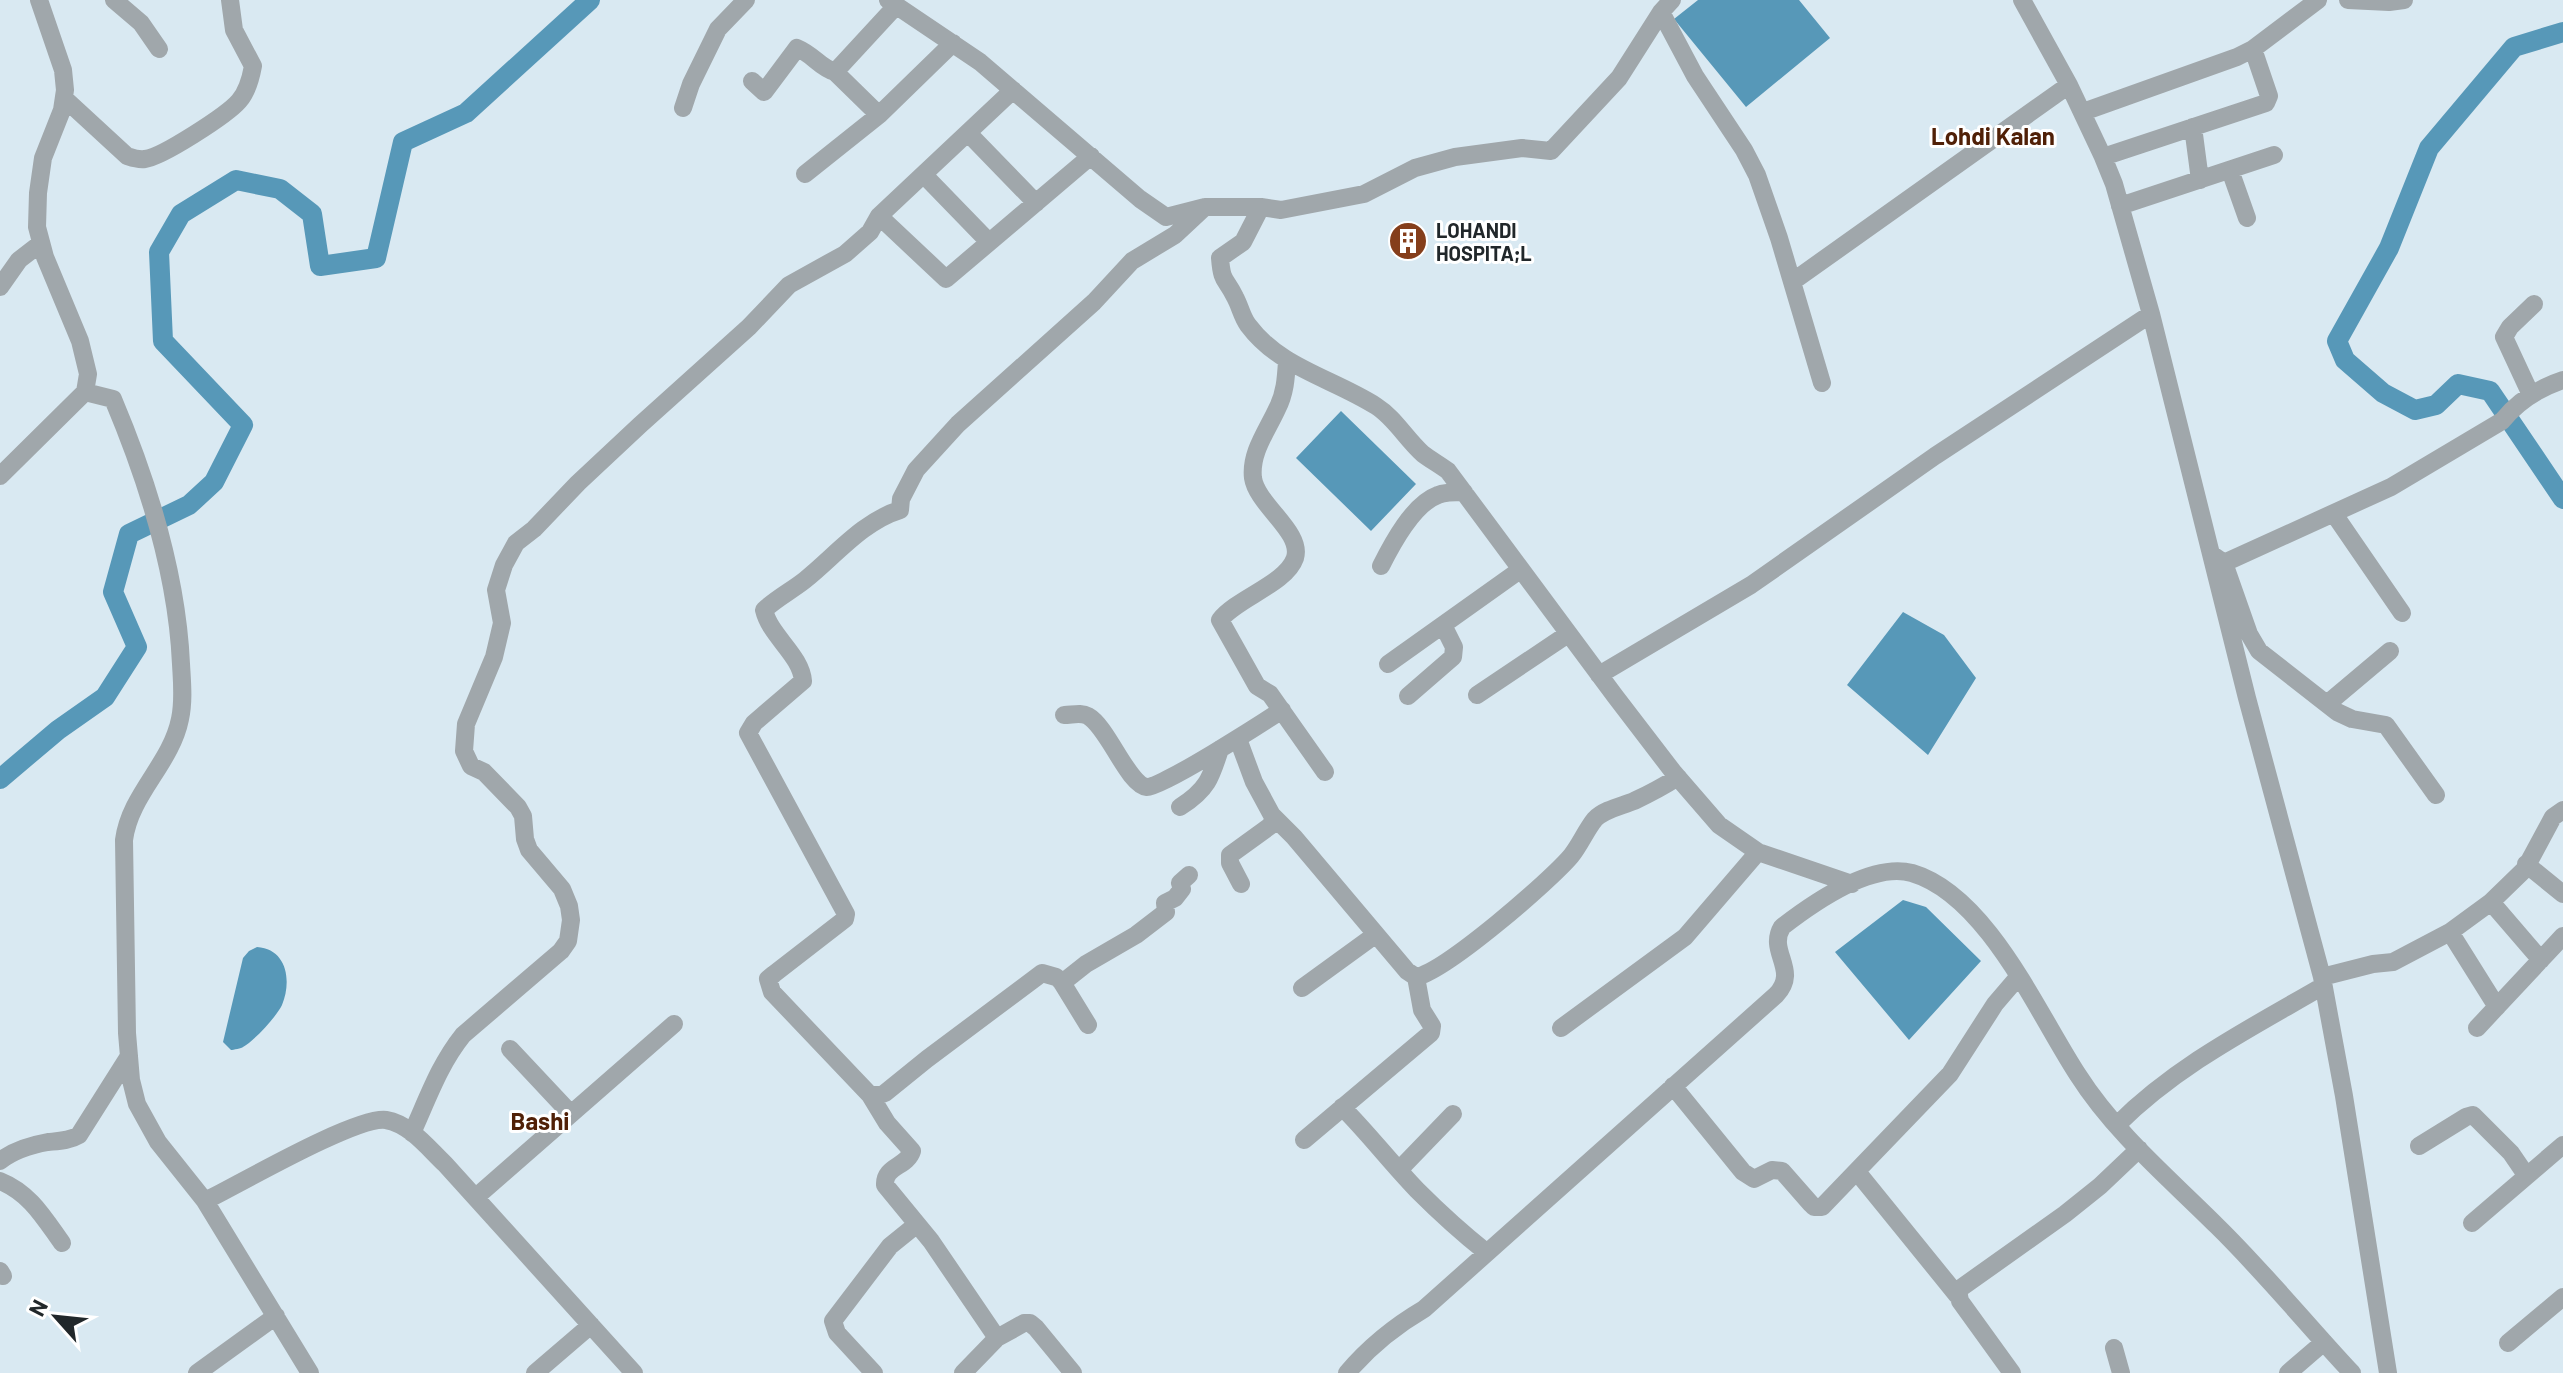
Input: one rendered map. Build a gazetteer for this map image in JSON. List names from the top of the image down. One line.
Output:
{"districts":["Lohdi Kalan","Bashi"],"places":{"building":["LOHANDI HOSPITA;L"]},"north":"top left"}
